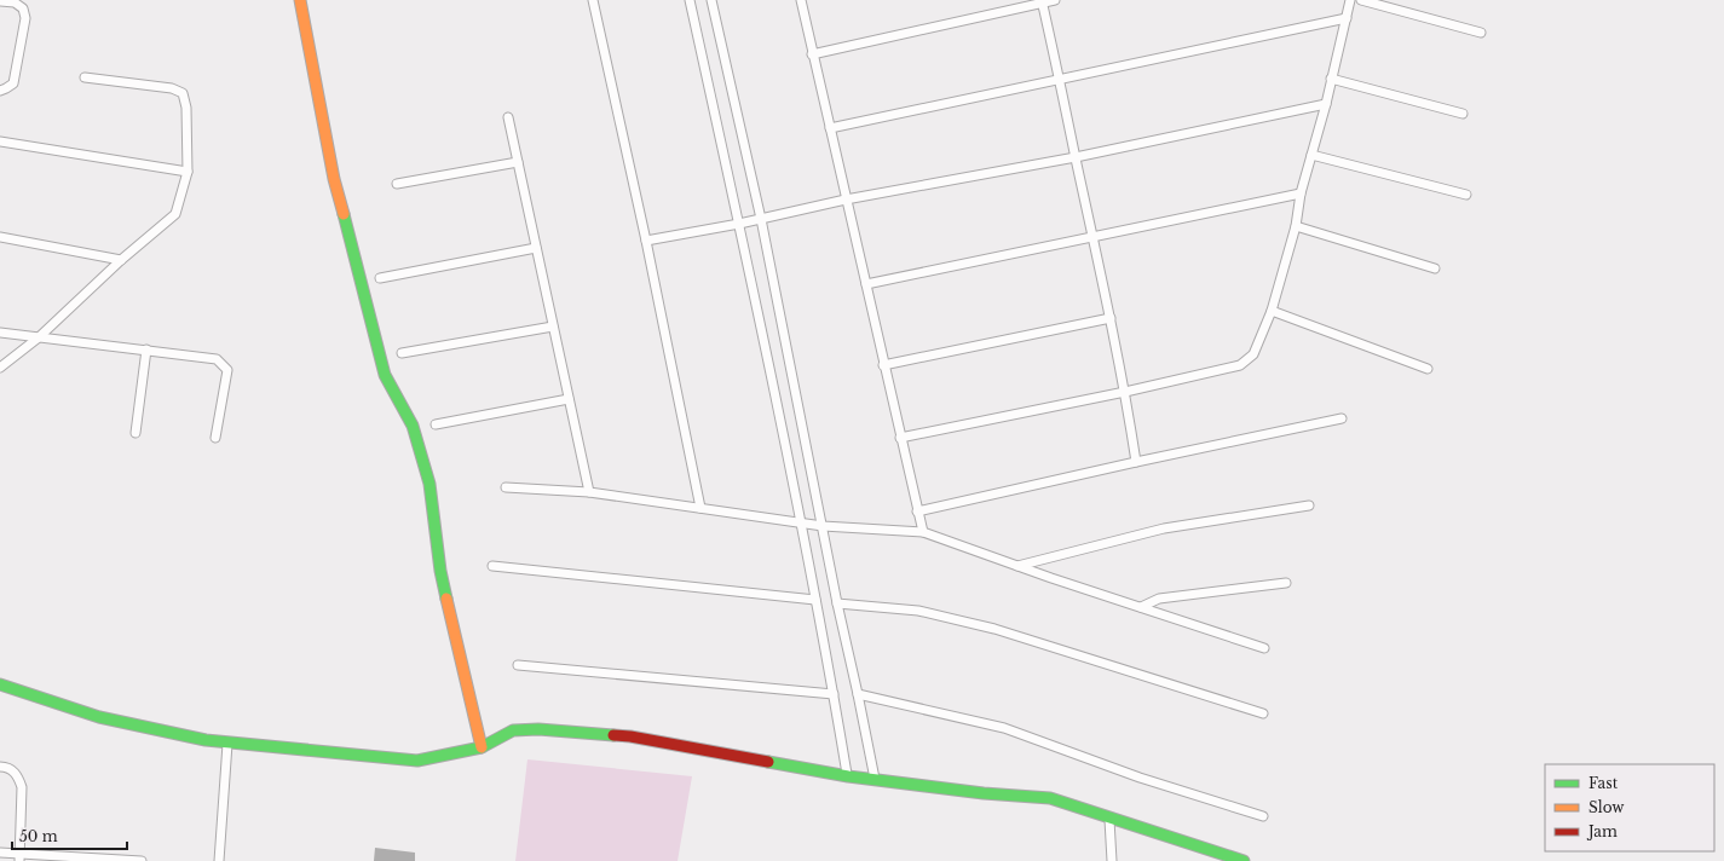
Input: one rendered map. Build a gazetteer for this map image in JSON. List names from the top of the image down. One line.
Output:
{"legend":["Fast","Slow","Jam"],"scale_bar":"50 m"}
